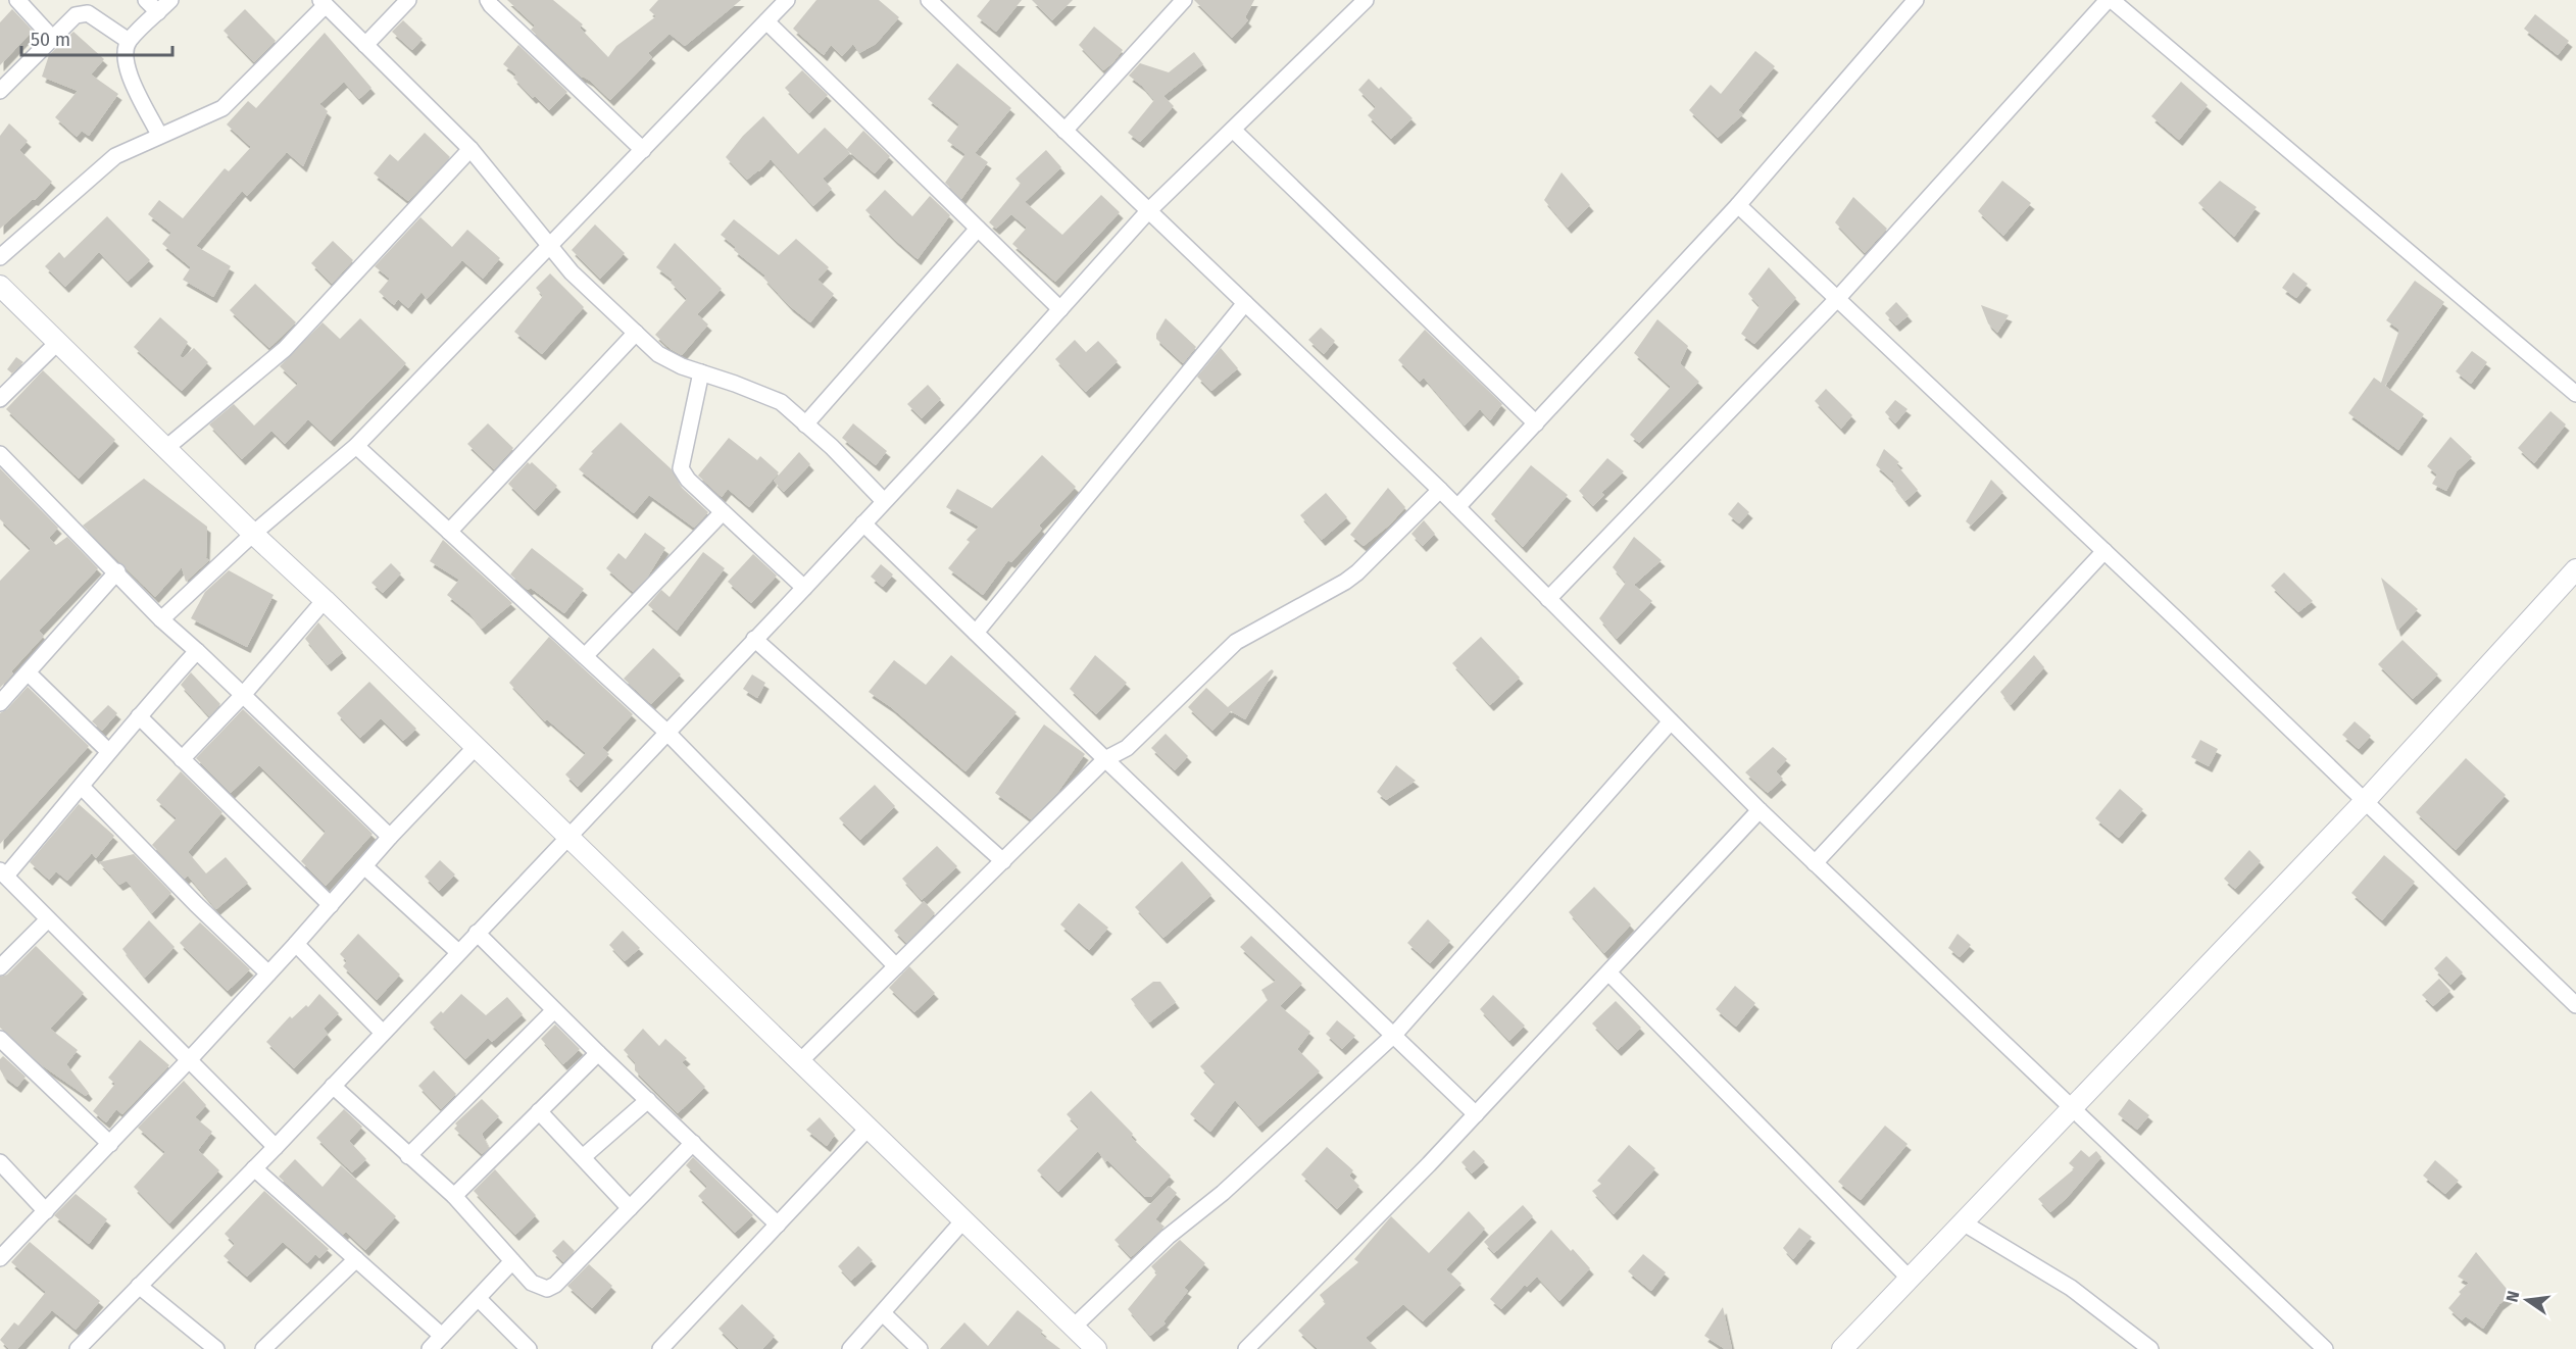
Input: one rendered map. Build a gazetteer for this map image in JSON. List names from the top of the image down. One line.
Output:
{"scale_bar":"50 m","north":"left"}
